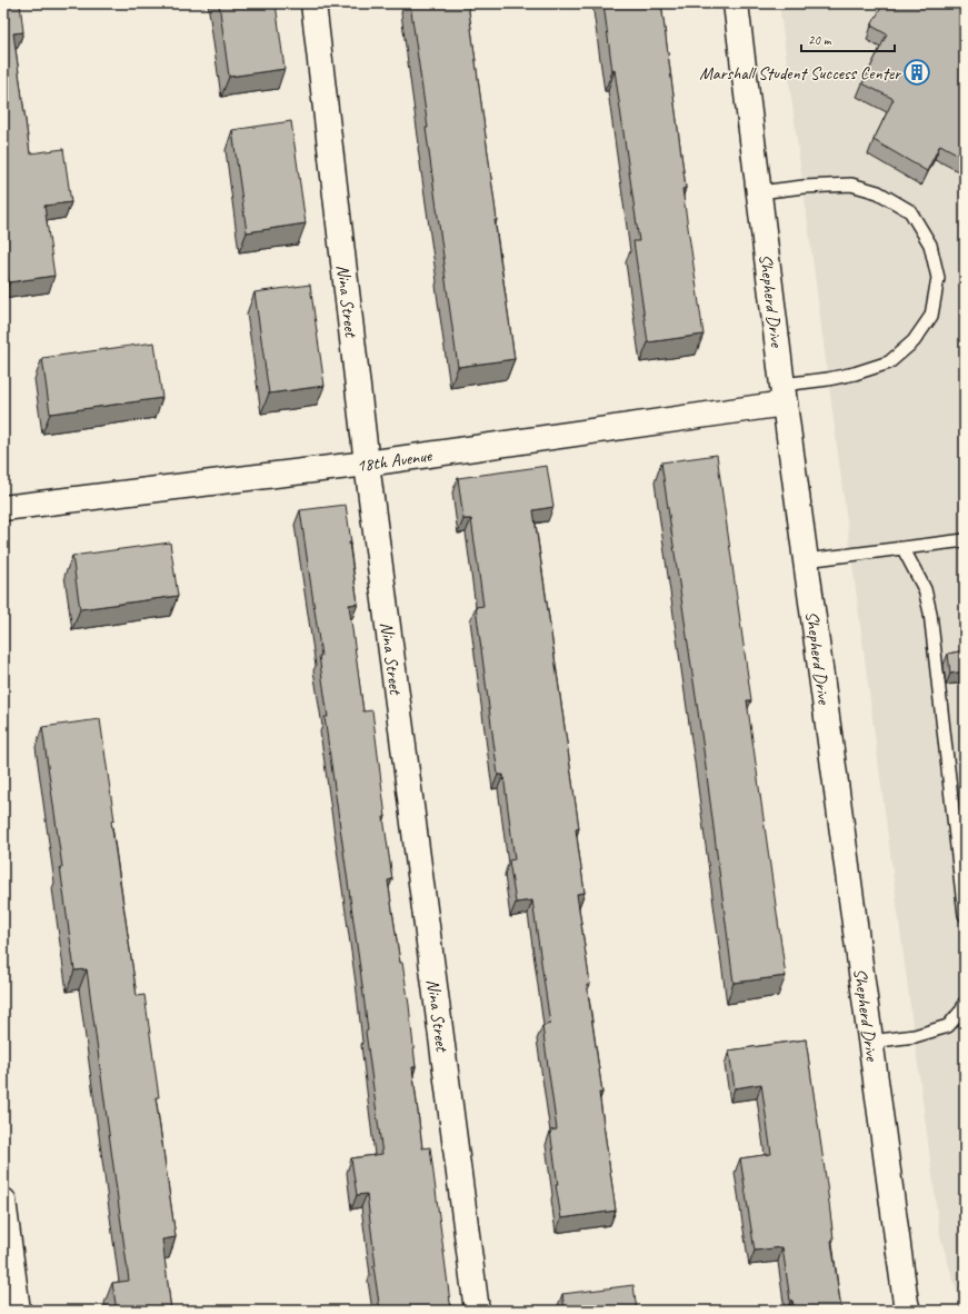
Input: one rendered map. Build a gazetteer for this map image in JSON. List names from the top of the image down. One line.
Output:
{"streets":{"street":["Nina Street","Shepherd Drive","18th Avenue"]},"crossings":[["Nina Street","18th Avenue"],["Shepherd Drive","18th Avenue"]],"places":{"building":["Marshall Student Success Center"]},"scale_bar":"20 m"}
